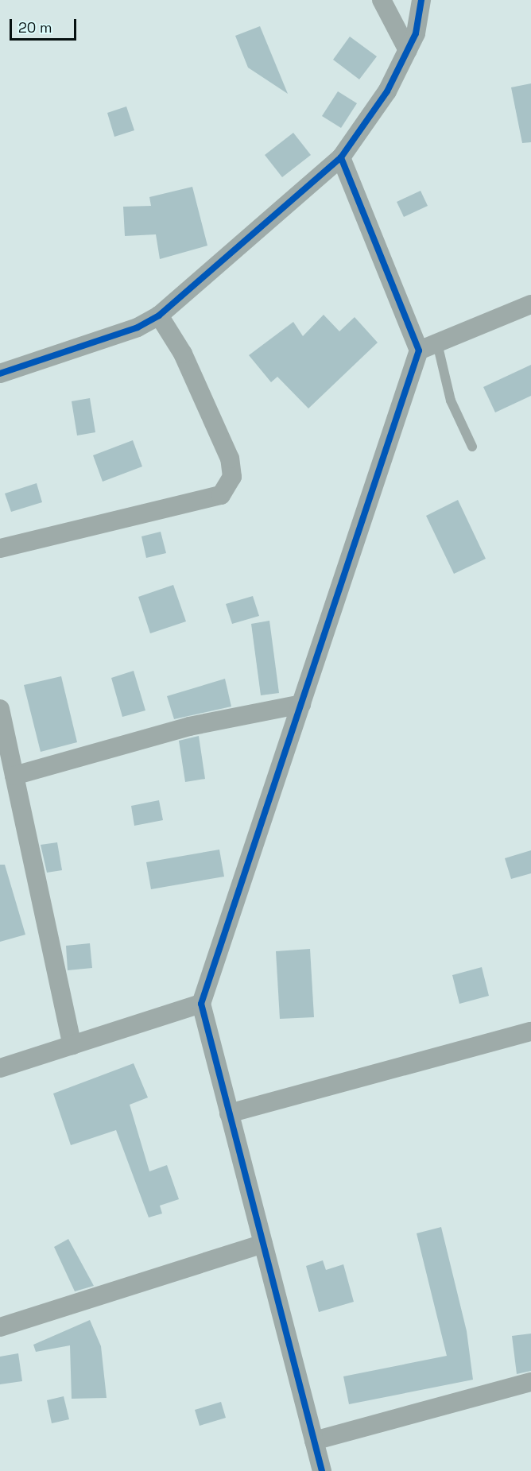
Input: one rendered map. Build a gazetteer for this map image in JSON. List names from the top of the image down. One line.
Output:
{"scale_bar":"20 m"}
